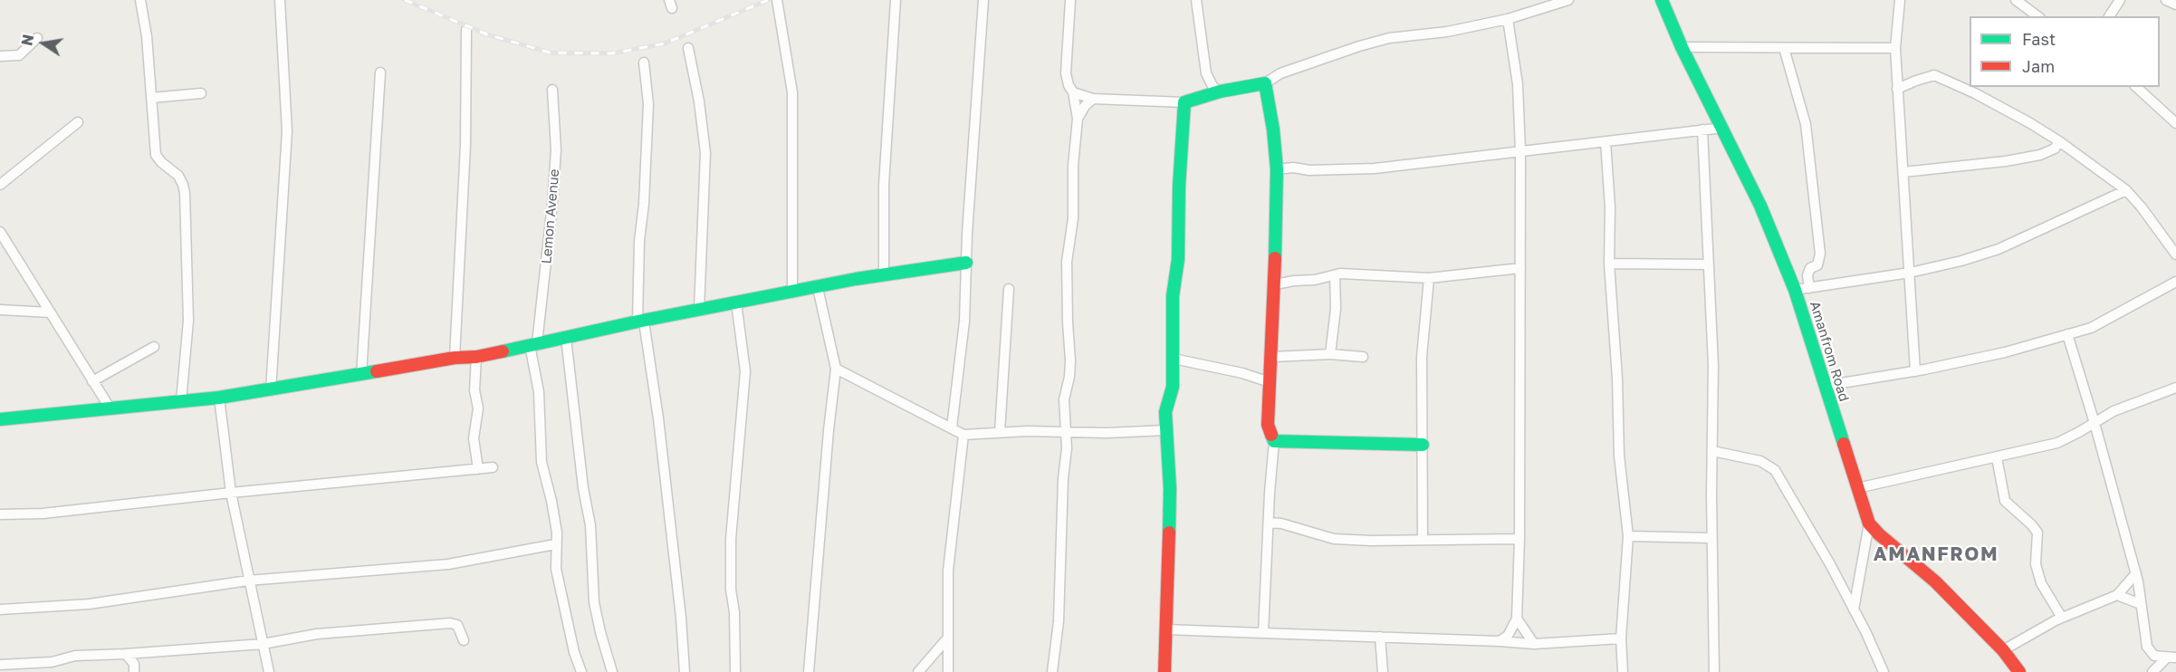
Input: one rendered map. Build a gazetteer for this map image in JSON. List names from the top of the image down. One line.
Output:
{"streets":{"street":["Lemon Avenue","Amanfrom Road"]},"districts":["AMANFROM"],"legend":["Fast","Jam"],"north":"left"}
